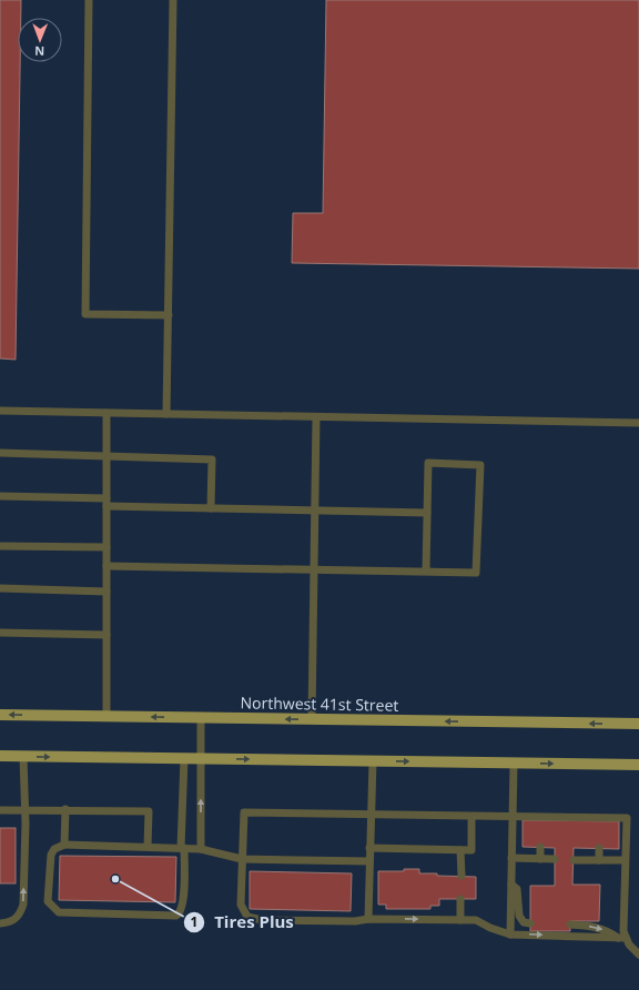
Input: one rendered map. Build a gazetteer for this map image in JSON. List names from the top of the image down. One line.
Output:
{"streets":{"main road":["Northwest 41st Street"]},"places":["Tires Plus"],"north":"bottom"}
